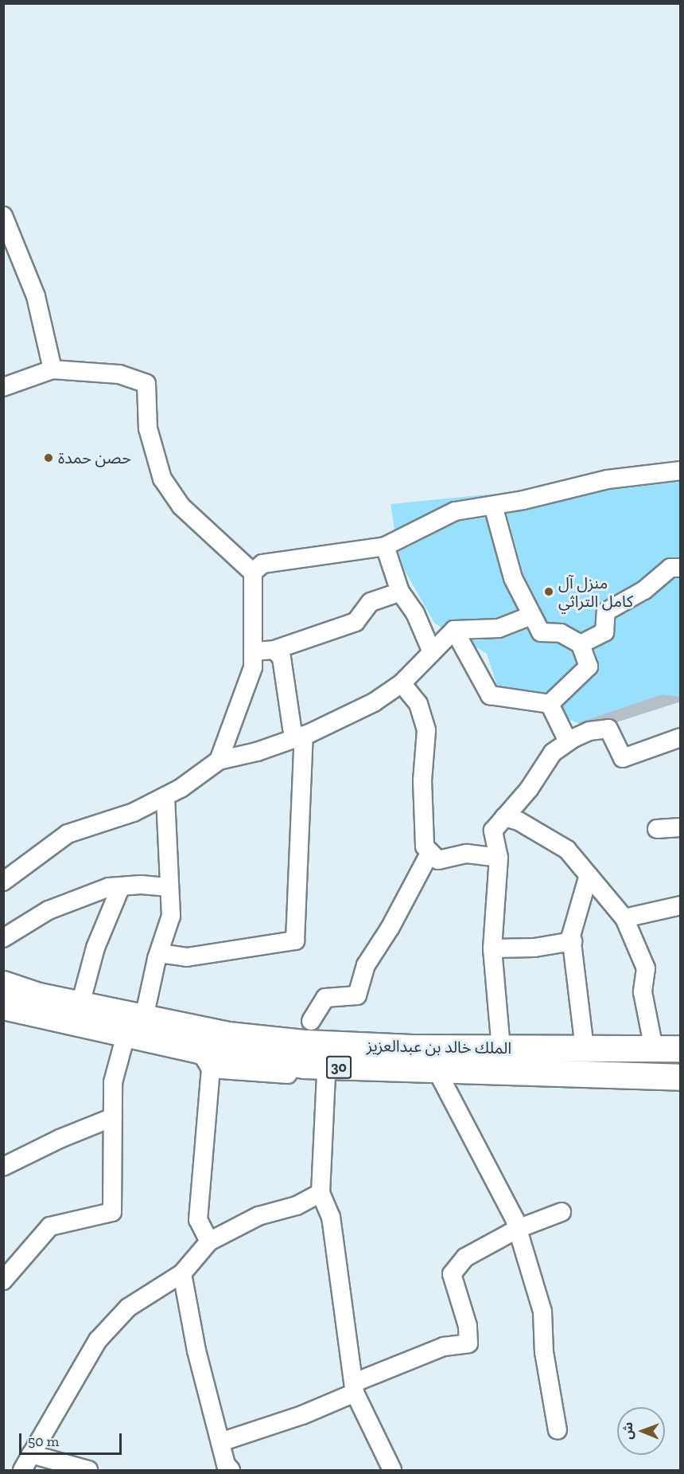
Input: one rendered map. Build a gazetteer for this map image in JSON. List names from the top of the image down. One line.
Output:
{"streets":{"highway":["الملك خالد بن عبدالعزيز","30"]},"places":["حصن حمدة","منزل آل كامل التراثي"],"scale_bar":"50 m","north":"left"}
